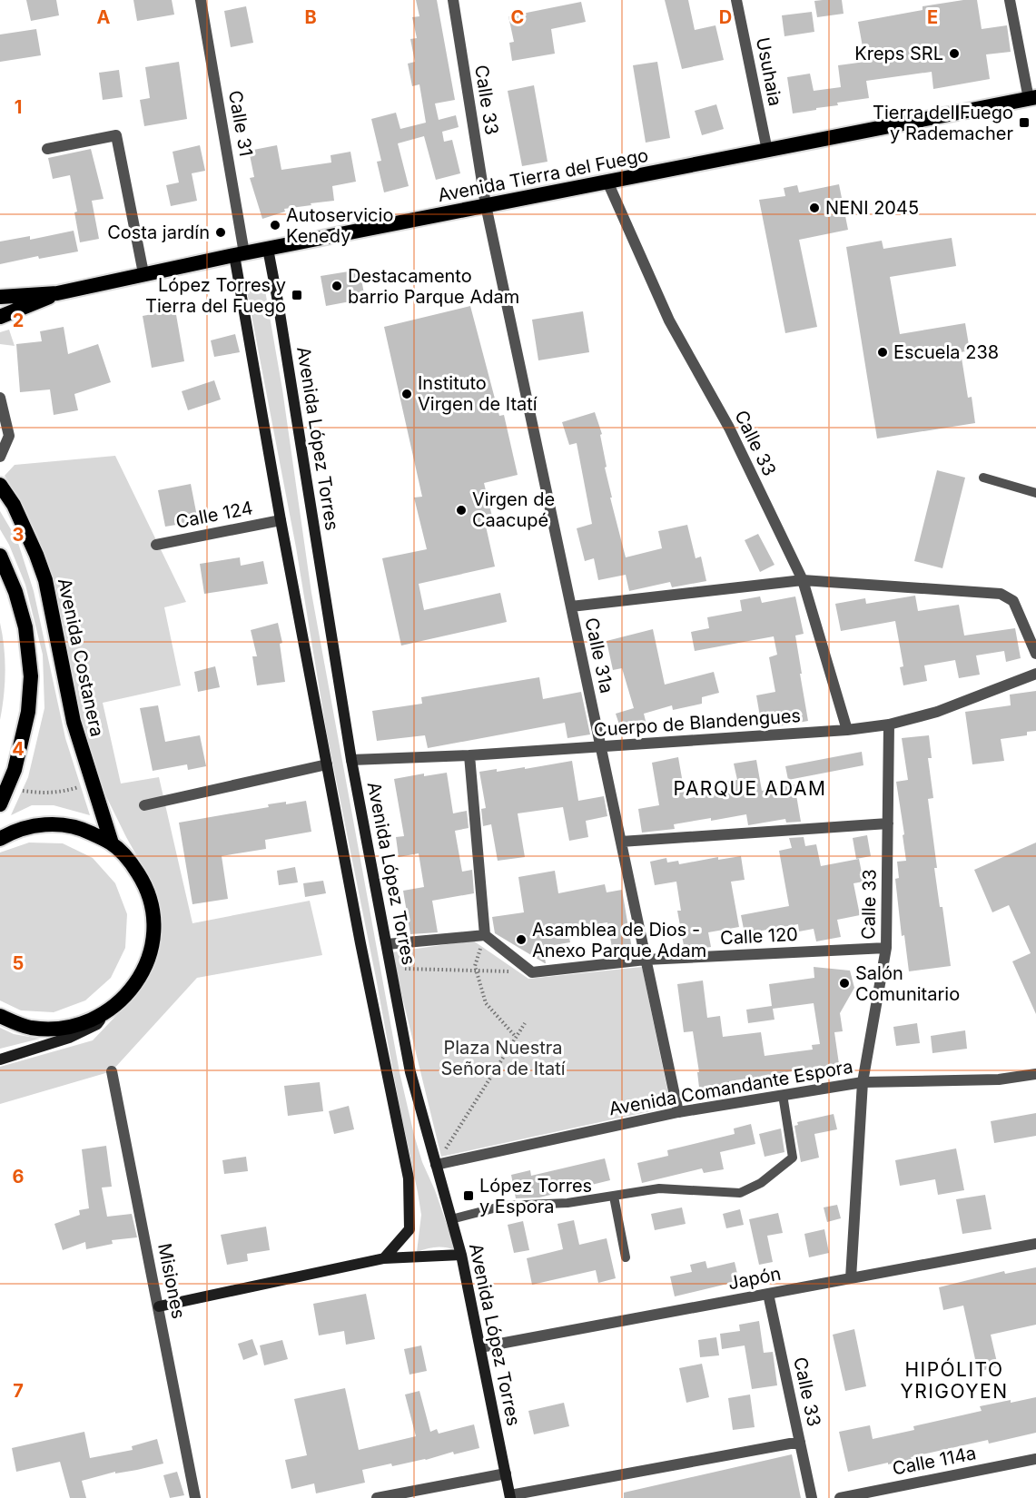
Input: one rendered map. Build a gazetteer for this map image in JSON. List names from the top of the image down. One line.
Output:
{"streets":{"highway":["Avenida Tierra del Fuego","Avenida Costanera"],"main road":["Avenida López Torres"],"street":["Usuhaia","Calle 33","Calle 31","Calle 124","Calle 31a","Cuerpo de Blandengues","Calle 120","Avenida Comandante Espora","Japón","Misiones","Calle 114a"]},"crossings":[["Usuhaia","Avenida Tierra del Fuego"],["Calle 33","Avenida Tierra del Fuego"],["Calle 33","Calle 31a"],["Calle 33","Cuerpo de Blandengues"],["Calle 33","Calle 120"],["Calle 33","Avenida Comandante Espora"],["Calle 33","Japón"],["Calle 31","Avenida Tierra del Fuego"],["Avenida Tierra del Fuego","Avenida López Torres"],["Avenida Tierra del Fuego","Calle 31a"],["Avenida López Torres","Cuerpo de Blandengues"],["Avenida López Torres","Avenida Comandante Espora"],["Avenida López Torres","Japón"],["Calle 31a","Cuerpo de Blandengues"],["Calle 31a","Calle 120"],["Calle 31a","Avenida Comandante Espora"]],"districts":["PARQUE ADAM","HIPÓLITO YRIGOYEN"],"parks":["Plaza Nuestra Señora de Itatí"],"places":{"other":["Kreps SRL","NENI 2045","Autoservicio Kenedy","Costa jardín","Destacamento barrio Parque Adam","Escuela 238","Instituto Virgen de Itatí","Virgen de Caacupé","Asamblea de Dios - Anexo Parque Adam","Salón Comunitario"],"transit":["Tierra del Fuego y Rademacher","López Torres y Tierra del Fuego","López Torres y Espora"]},"grid":{"columns":["A","B","C","D","E"],"rows":["1","2","3","4","5","6","7"]}}
